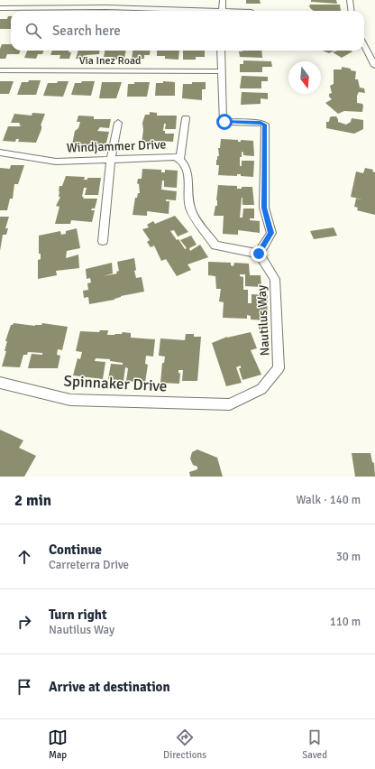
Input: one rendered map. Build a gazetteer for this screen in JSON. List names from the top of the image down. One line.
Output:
{"streets":{"street":["Via Inez Road","Windjammer Drive","Nautilus Way","Spinnaker Drive"]},"crossings":[["Windjammer Drive","Nautilus Way"],["Nautilus Way","Spinnaker Drive"]],"north":"bottom","page":{"search":"Search here","heading":["2 min","Walk · 140 m"],"list":[["Continue","Carreterra Drive","30 m"],["Turn right","Nautilus Way","110 m"],"Arrive at destination"],"nav":["Map","Directions","Saved"]}}
